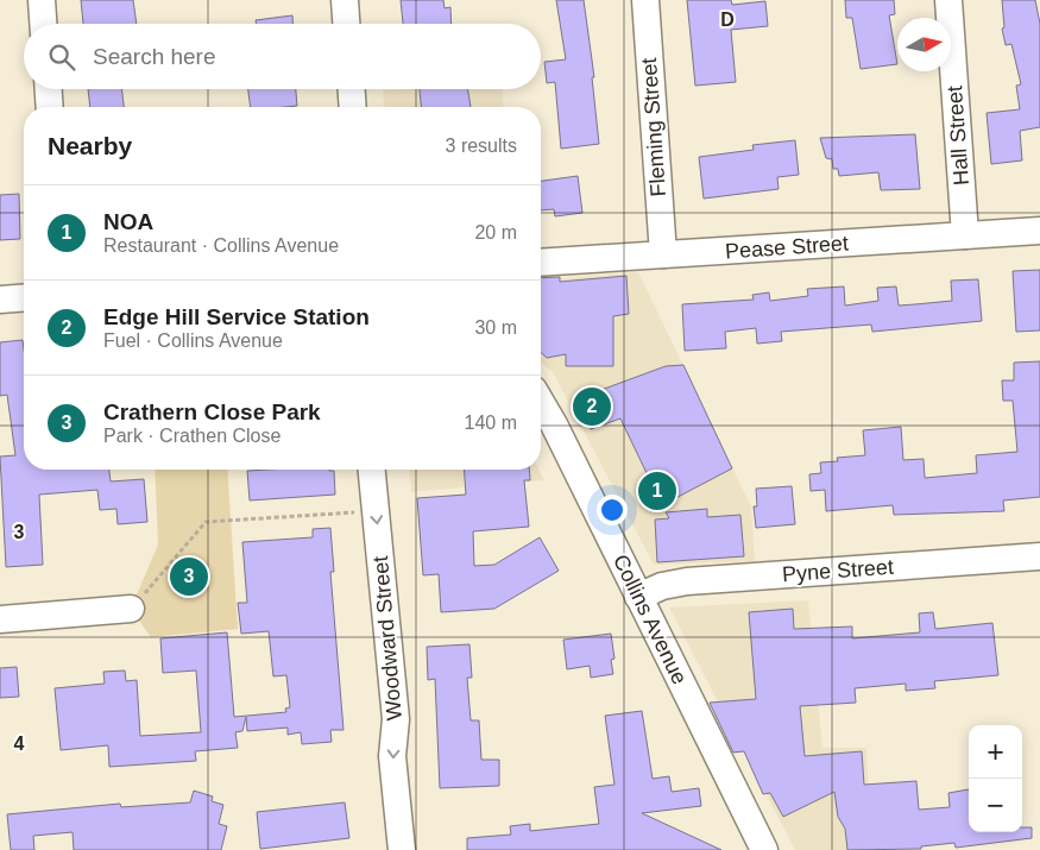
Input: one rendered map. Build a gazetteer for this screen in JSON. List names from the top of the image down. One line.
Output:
{"streets":{"street":["Fleming Street","Hall Street","Pease Street","Pyne Street","Collins Avenue","Woodward Street"]},"crossings":[["Fleming Street","Pease Street"],["Hall Street","Pease Street"],["Pyne Street","Collins Avenue"]],"one_way":["Woodward Street"],"north":"right","page":{"search":"Search here","heading":["Nearby","3 results"],"list":[{"mark":"1","name":"NOA","note":"Restaurant · Collins Avenue","value":"20 m"},{"mark":"2","name":"Edge Hill Service Station","note":"Fuel · Collins Avenue","value":"30 m"},{"mark":"3","name":"Crathern Close Park","note":"Park · Crathen Close","value":"140 m"}],"pins":["2","1","3"],"map_buttons":["+","−"]},"grid":{"columns":["D"],"rows":["3","4"]}}
